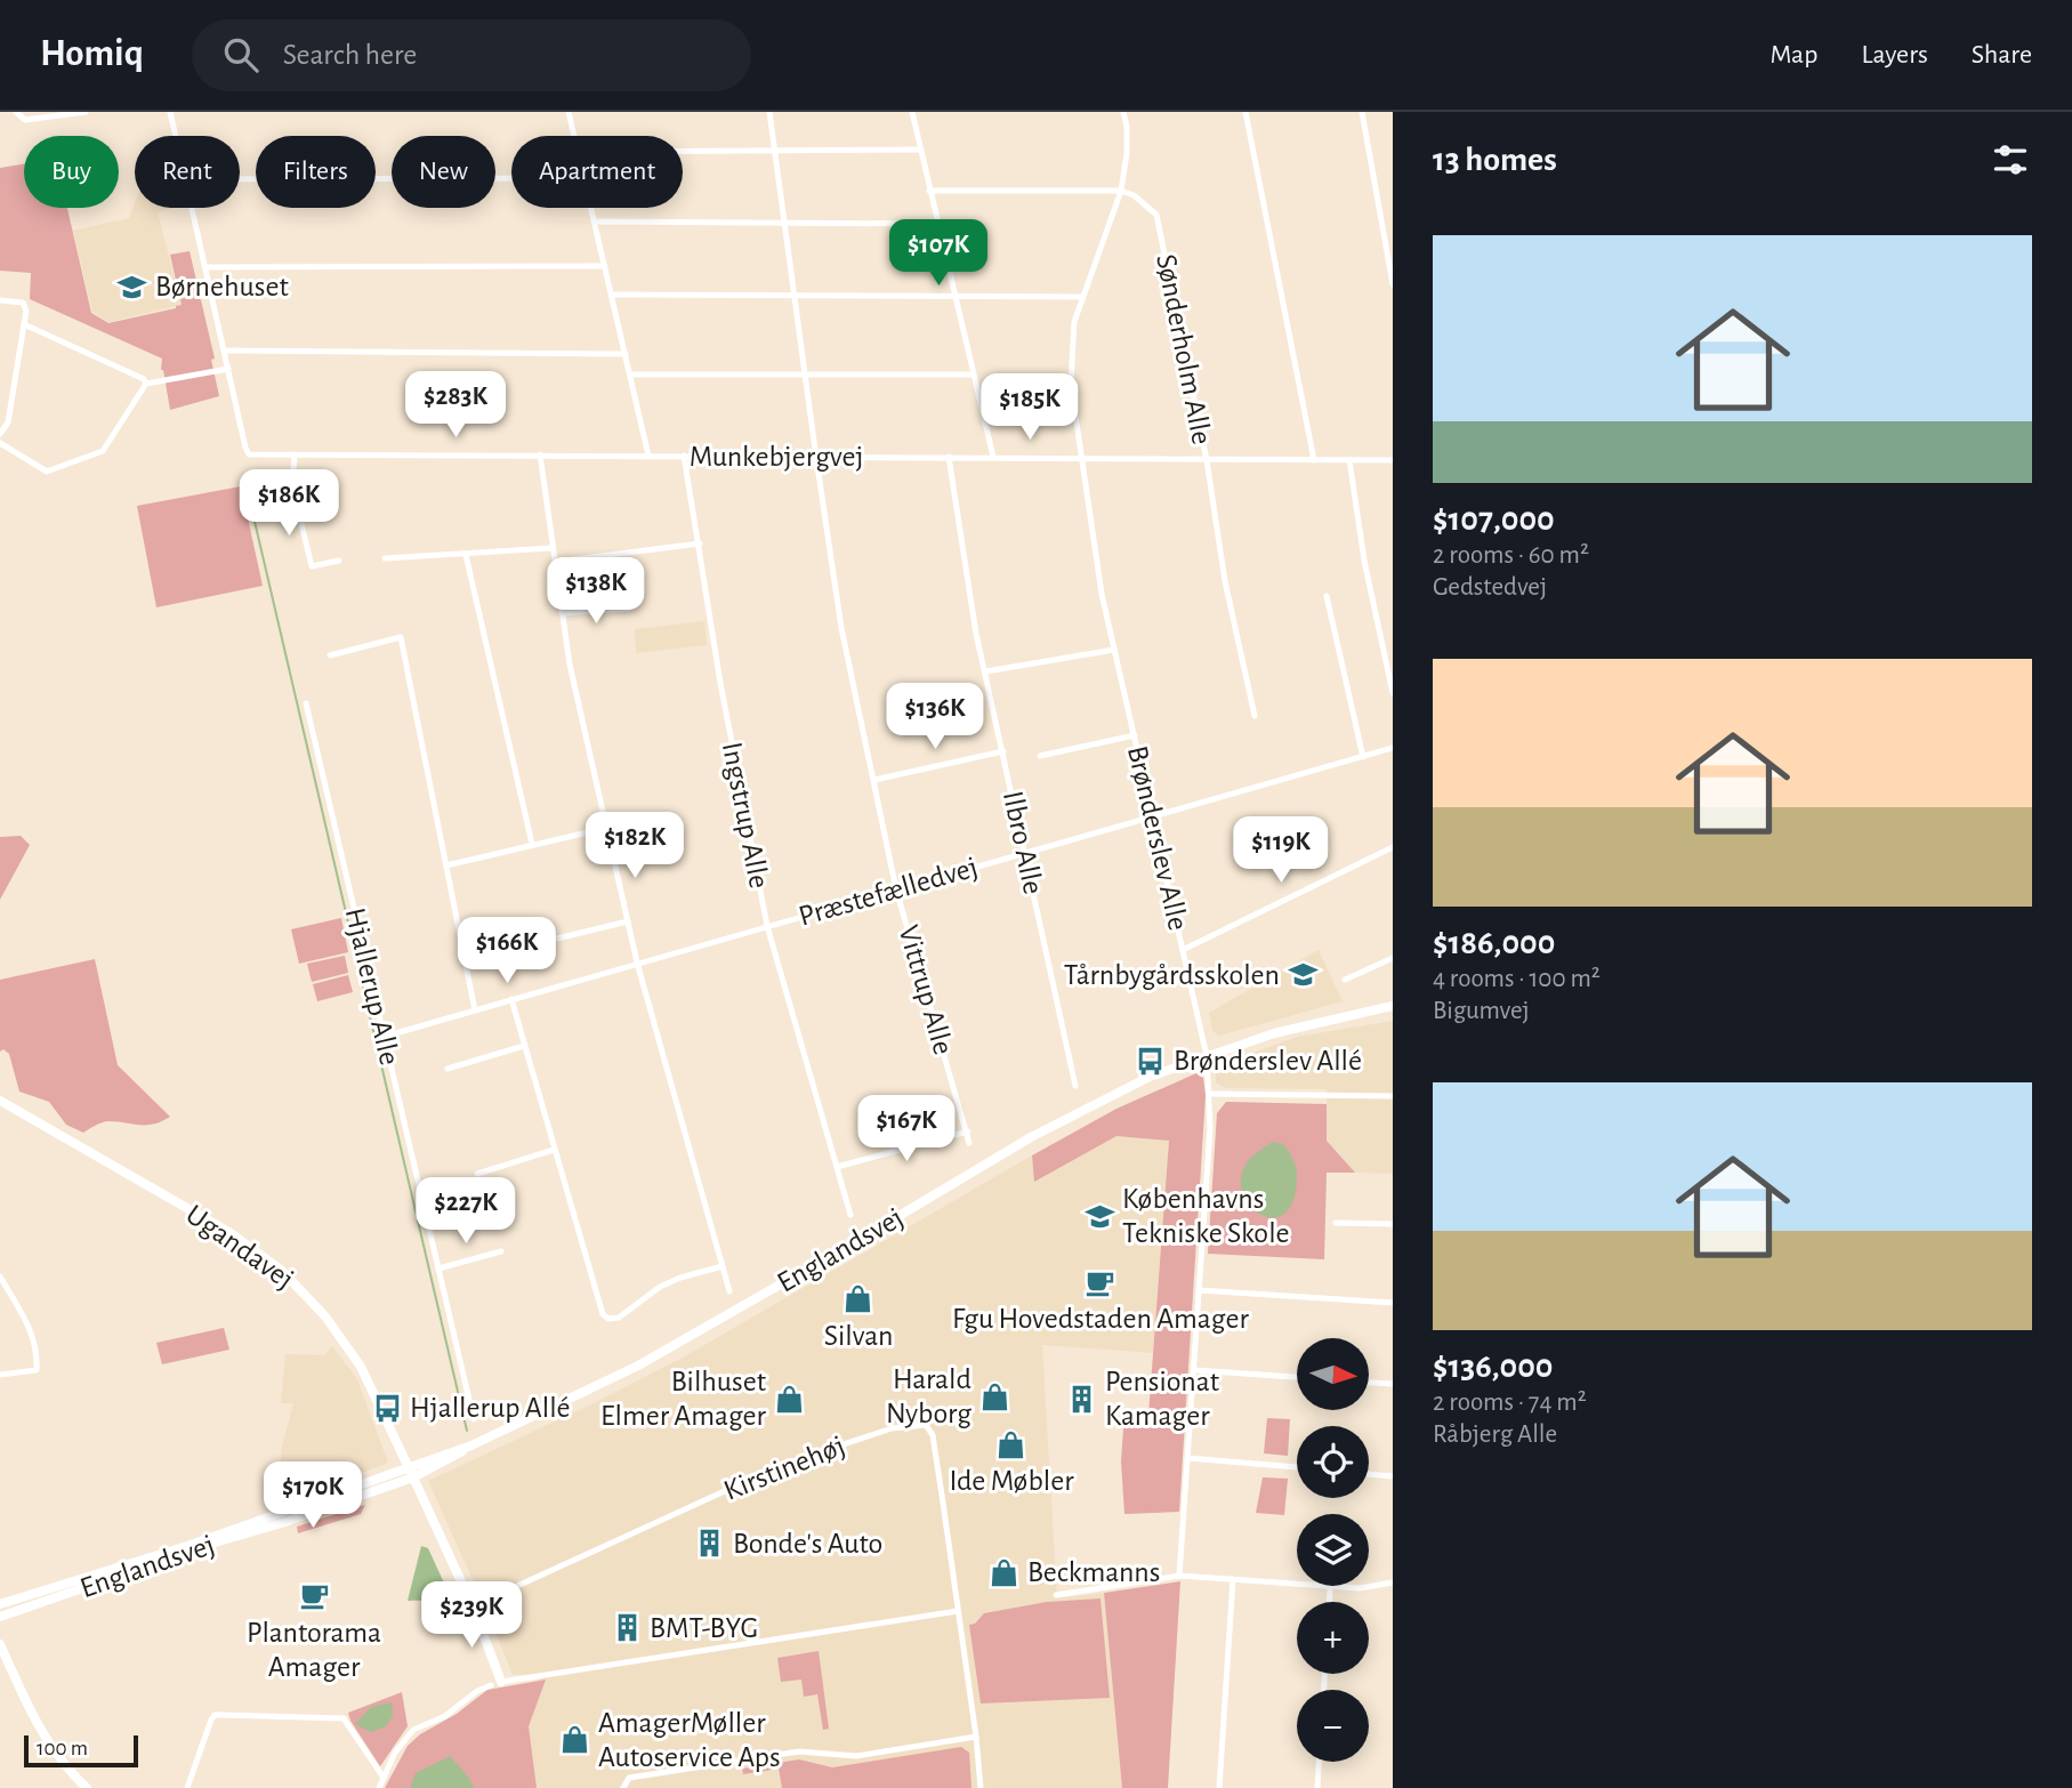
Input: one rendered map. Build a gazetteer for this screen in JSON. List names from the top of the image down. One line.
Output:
{"streets":{"main road":["Ugandavej","Englandsvej"],"street":["Sønderholm Alle","Munkebjergvej","Ingstrup Alle","Brønderslev Alle","Ilbro Alle","Præstefælledvej","Hjallerup Alle","Vittrup Alle","Kirstinehøj"]},"crossings":[["Sønderholm Alle","Munkebjergvej"],["Sønderholm Alle","Brønderslev Alle"],["Munkebjergvej","Ingstrup Alle"],["Munkebjergvej","Brønderslev Alle"],["Munkebjergvej","Ilbro Alle"],["Munkebjergvej","Vittrup Alle"],["Ingstrup Alle","Præstefælledvej"],["Brønderslev Alle","Præstefælledvej"],["Brønderslev Alle","Englandsvej"],["Ilbro Alle","Præstefælledvej"],["Præstefælledvej","Hjallerup Alle"],["Præstefælledvej","Vittrup Alle"],["Ugandavej","Englandsvej"]],"places":{"school or university":["Børnehuset","Tårnbygårdsskolen","Københavns Tekniske Skole"],"bus stop":["Brønderslev Allé","Hjallerup Allé"],"cafe":["Fgu Hovedstaden Amager","Plantorama Amager"],"shop":["Silvan","Harald Nyborg","Bilhuset Elmer Amager","Ide Møbler","Beckmanns","AmagerMøller Autoservice Aps"],"building":["Pensionat Kamager","Bonde's Auto","BMT-BYG"]},"scale_bar":"100 m","north":"right","page":{"header":"Homiq","search":"Search here","nav":["Map","Layers","Share"],"heading":"13 homes","chip":["Buy","Rent","Filters","New","Apartment"],"list":[{"name":"$107,000","note":"2 rooms · 60 m² · Gedstedvej"},{"name":"$186,000","note":"4 rooms · 100 m² · Bigumvej"},{"name":"$136,000","note":"2 rooms · 74 m² · Råbjerg Alle"}],"price":["$107K","$283K","$185K","$186K","$138K","$136K","$182K","$119K","$166K","$167K","$227K","$170K","$239K"],"map_buttons":["+","−"],"scale":"100 m"}}
